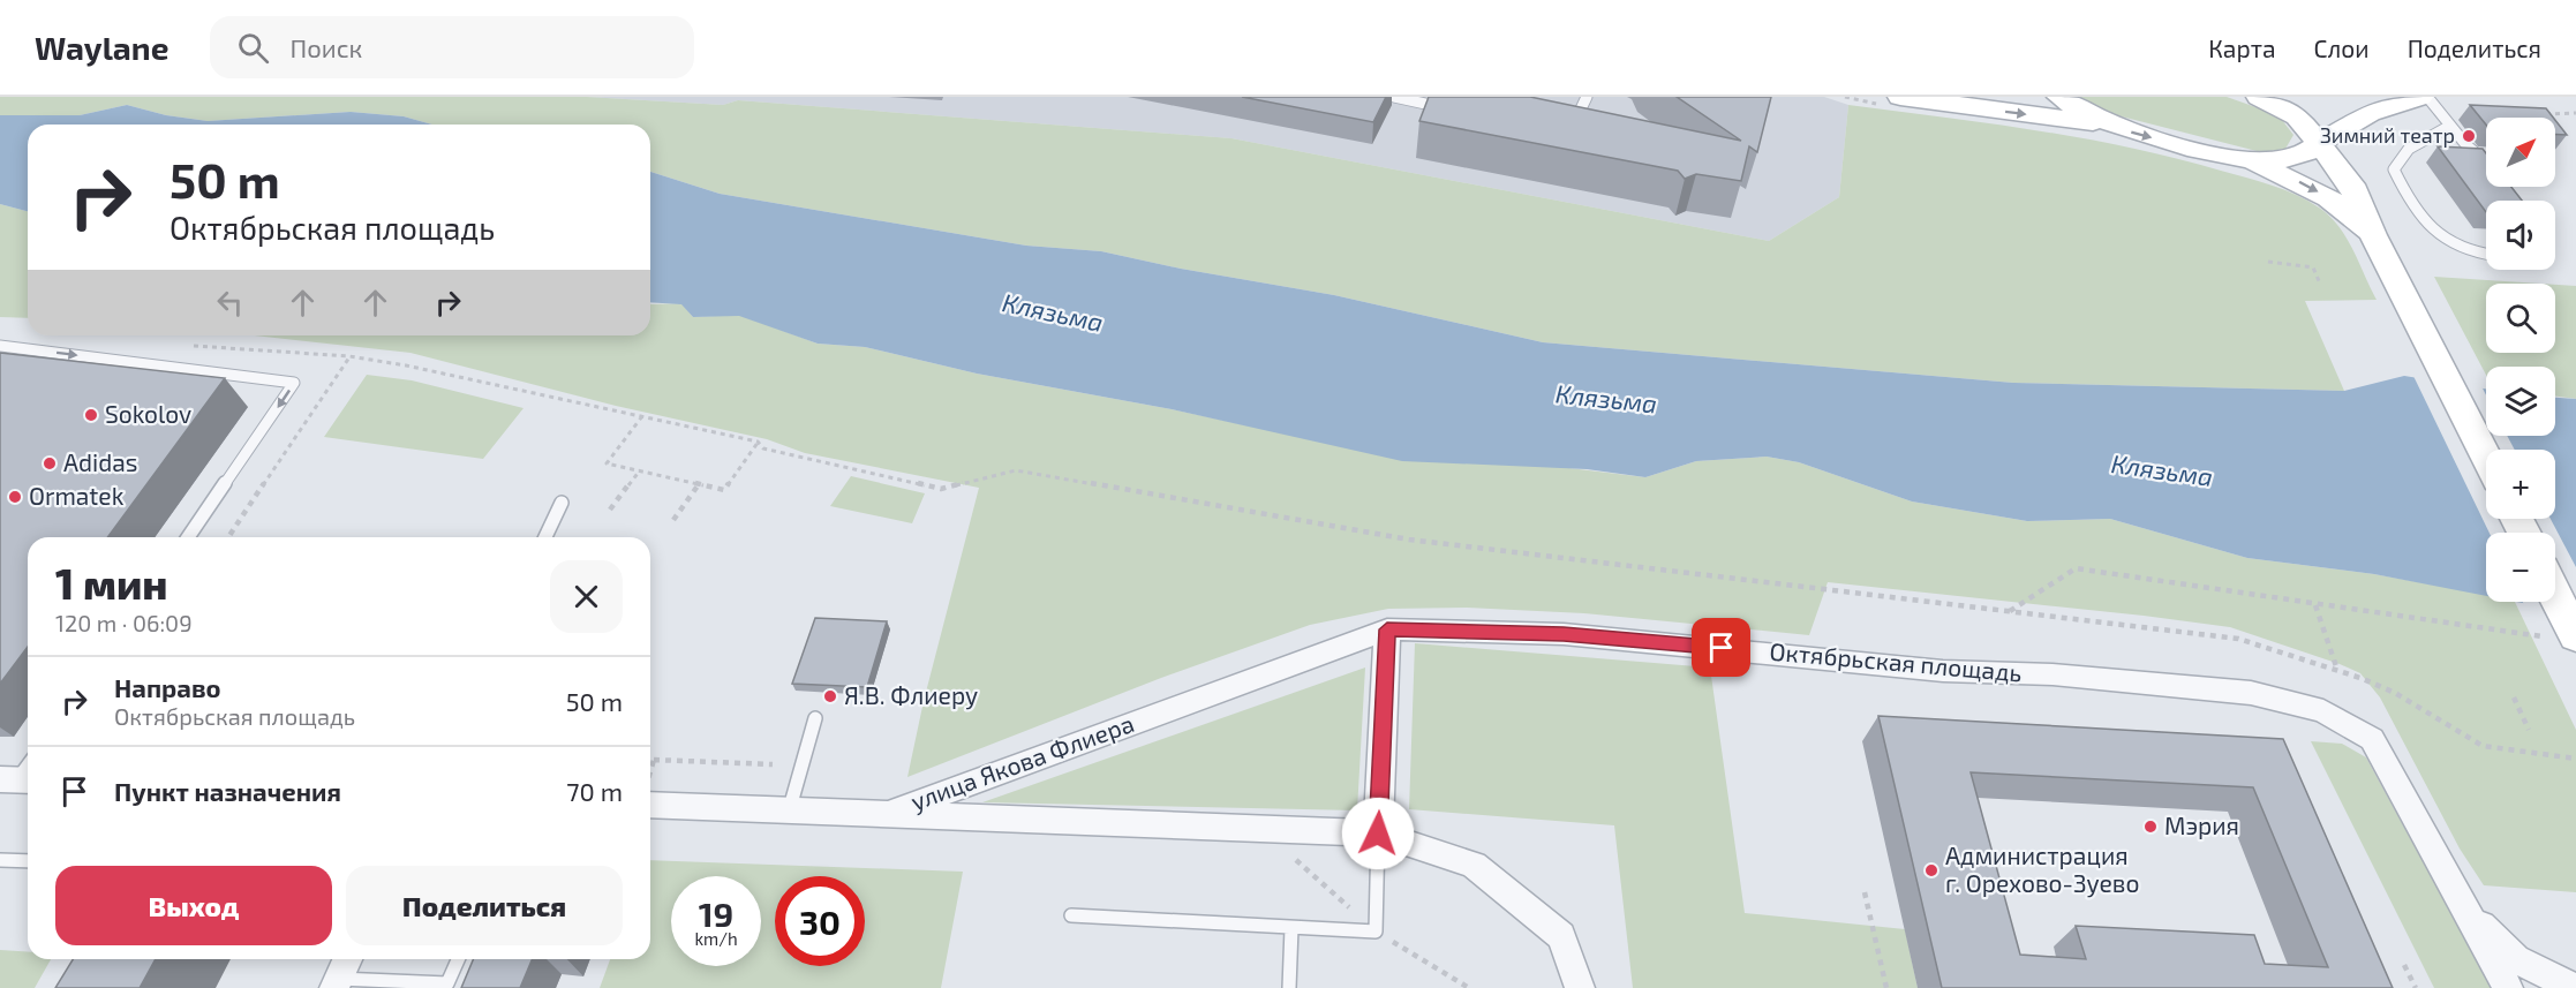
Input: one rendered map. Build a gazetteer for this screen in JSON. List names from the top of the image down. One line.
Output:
{"streets":{"street":["Октябрьская площадь","улица Якова Флиера"]},"crossings":[["Октябрьская площадь","улица Якова Флиера"]],"water":["Клязьма"],"places":["Зимний театр","Sokolov","Adidas","Ormatek","Я.В. Флиеру","Мэрия","Администрация г. Орехово-Зуево"],"north":"top right","page":{"header":"Waylane","search":"Поиск","nav":["Карта","Слои","Поделиться"],"map_buttons":["+","−"],"turn":["50 m","Октябрьская площадь"],"heading":["1 мин","120 m · 06:09"],"list":[{"name":"Направо","note":"Октябрьская площадь","value":"50 m"},{"name":"Пункт назначения","value":"70 m"}],"buttons":["Выход","Поделиться"],"speed":"19 km/h","limit":"30"}}
